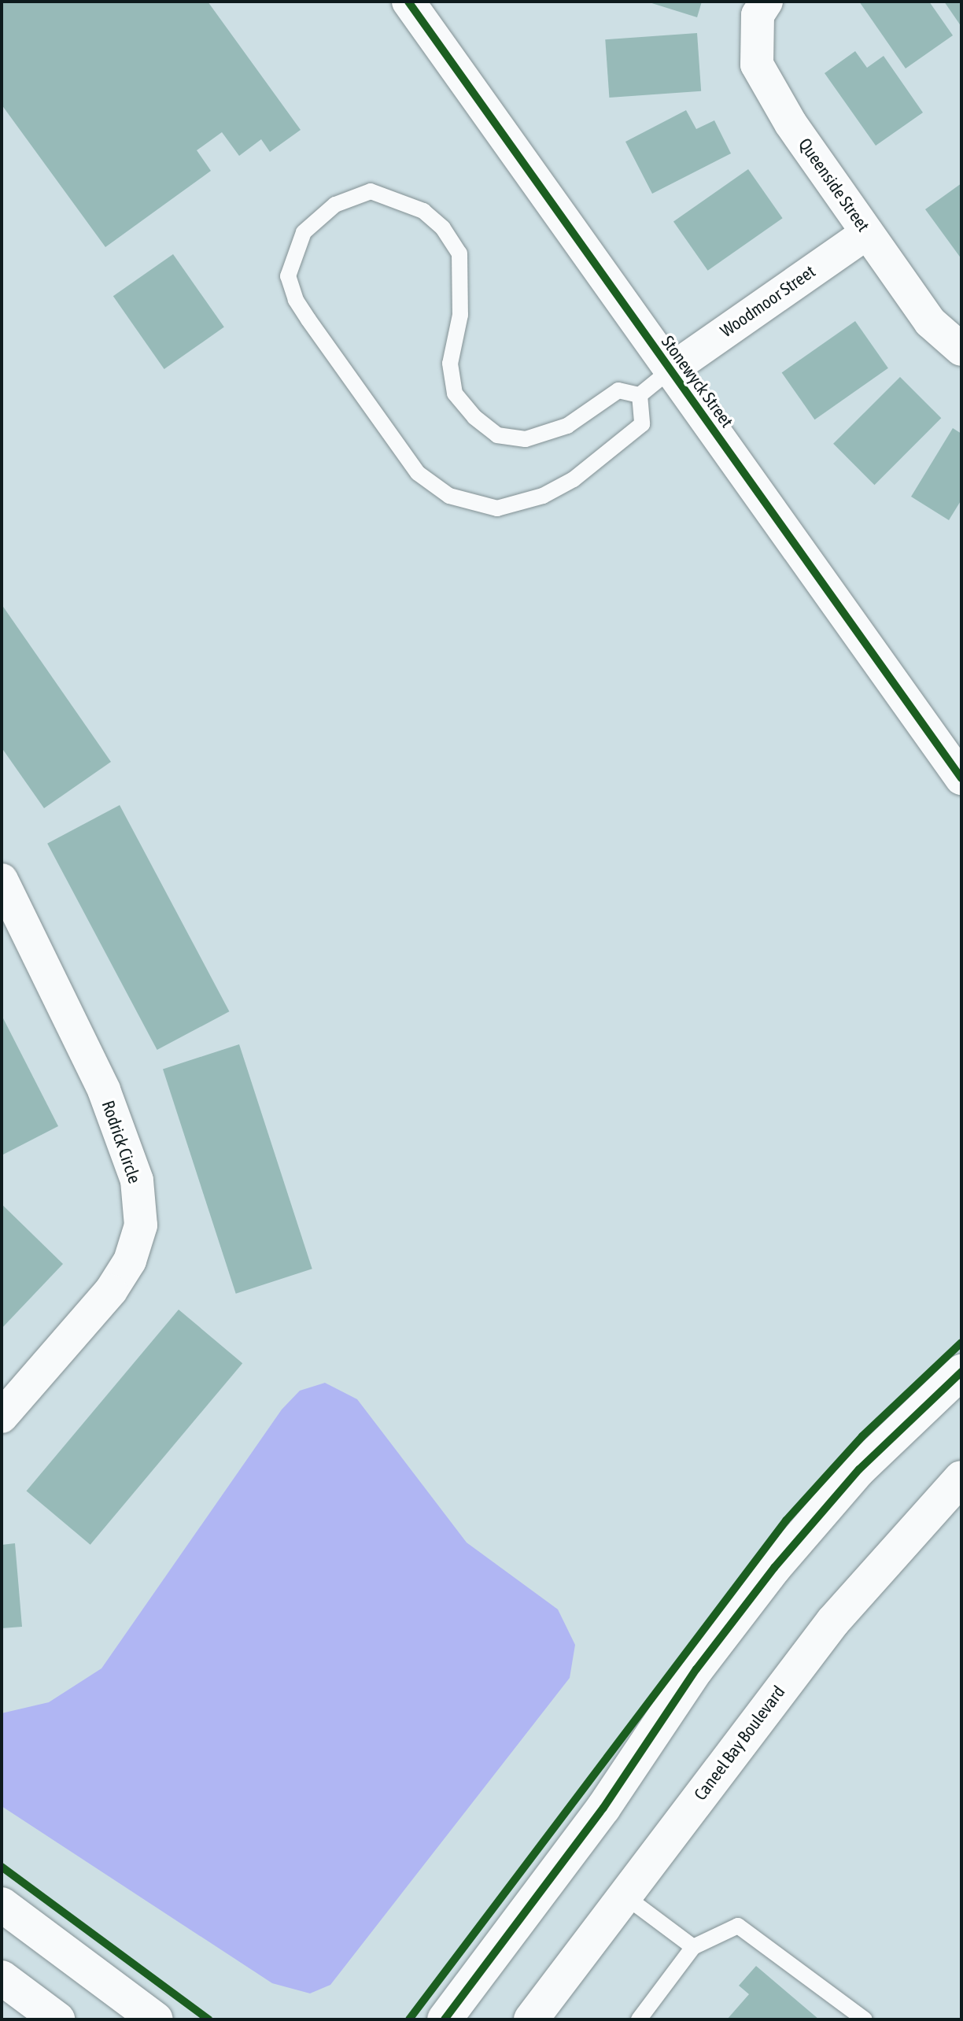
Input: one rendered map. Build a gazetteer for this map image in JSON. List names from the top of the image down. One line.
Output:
{"streets":{"street":["Queenside Street","Woodmoor Street","Stonewyck Street","Rodrick Circle","Caneel Bay Boulevard"]},"crossings":[["Queenside Street","Woodmoor Street"],["Woodmoor Street","Stonewyck Street"]]}
